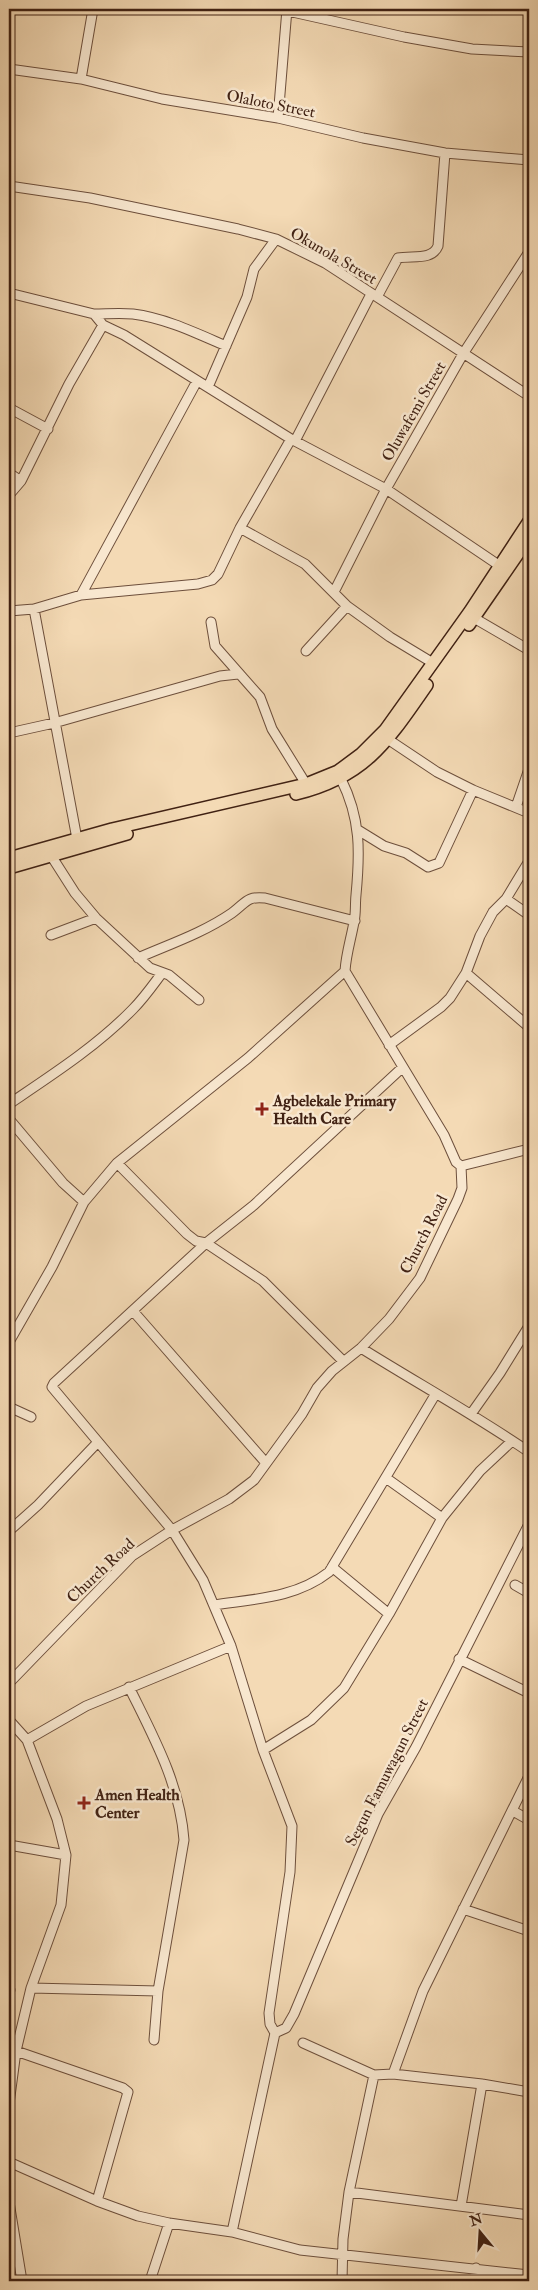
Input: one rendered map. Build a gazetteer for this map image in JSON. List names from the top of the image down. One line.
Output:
{"streets":{"street":["Olaloto Street","Okunola Street","Oluwafemi Street","Church Road","Segun Famuwagun Street"]},"crossings":[["Okunola Street","Oluwafemi Street"]],"places":{"health":["Agbelekale Primary Health Care","Amen Health Center"]},"north":"top"}
